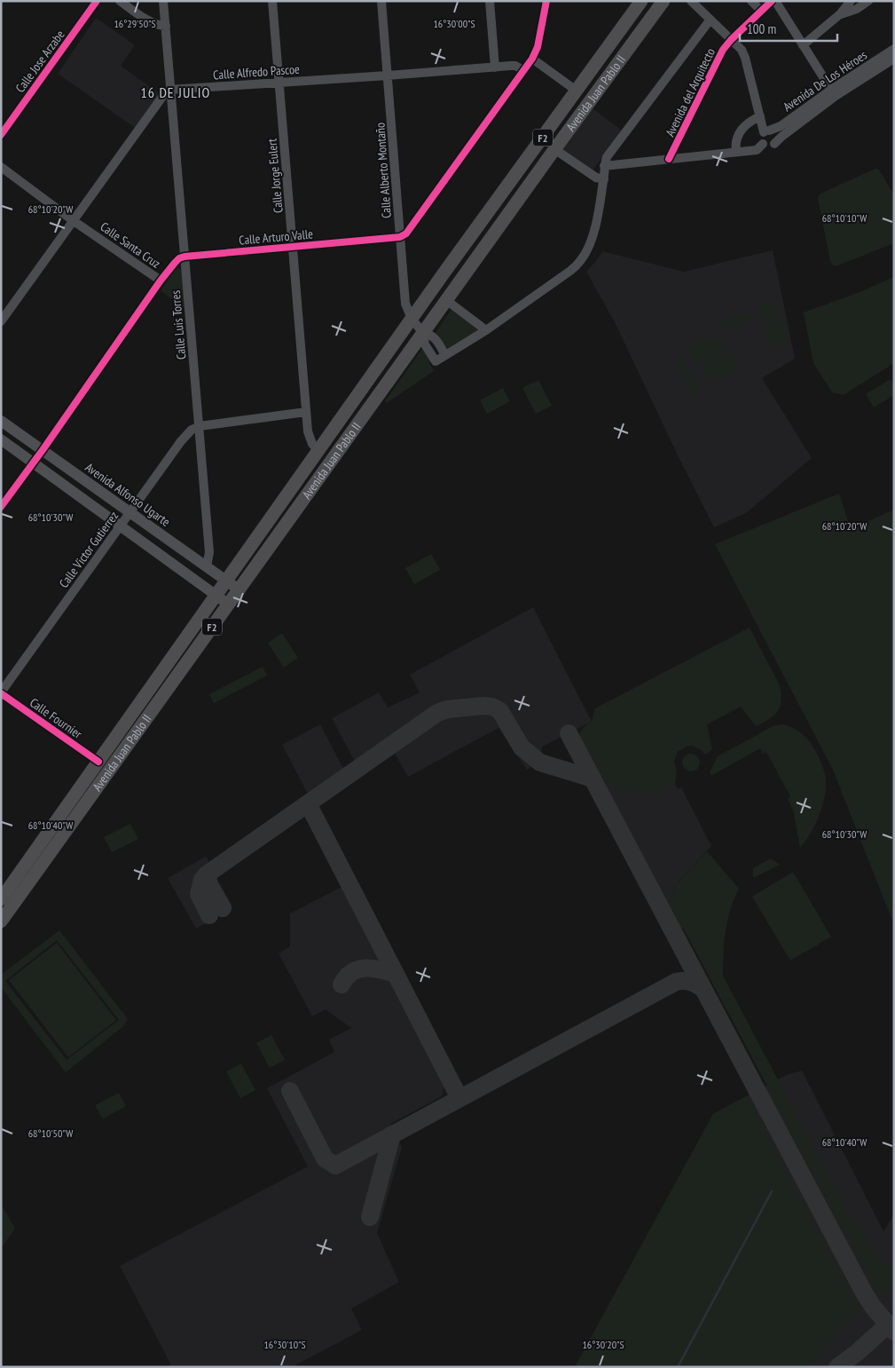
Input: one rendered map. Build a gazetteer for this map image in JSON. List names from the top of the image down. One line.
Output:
{"streets":{"highway":["Avenida Juan Pablo II","F2"],"main road":["Avenida Alfonso Ugarte"],"street":["Calle Jose Arzabe","Calle Alfredo Pascoe","Avenida De Los Héroes","Avenida del Arquitecto","Calle Alberto Montaño","Calle Jorge Eulert","Calle Arturo Valle","Calle Santa Cruz","Calle Luis Torres","Calle Victor Gutierrez","Calle Fournier"]},"crossings":[["Calle Alfredo Pascoe","Calle Alberto Montaño"],["Calle Alfredo Pascoe","Calle Jorge Eulert"],["Calle Alfredo Pascoe","Calle Luis Torres"],["Avenida Juan Pablo II","Calle Alberto Montaño"],["Avenida Juan Pablo II","Calle Jorge Eulert"],["Avenida Juan Pablo II","Avenida Alfonso Ugarte"],["Avenida Juan Pablo II","Calle Fournier"],["Calle Alberto Montaño","Calle Arturo Valle"],["Calle Jorge Eulert","Calle Arturo Valle"],["Calle Arturo Valle","Calle Luis Torres"],["Calle Luis Torres","Avenida Alfonso Ugarte"],["Calle Luis Torres","Calle Victor Gutierrez"],["Avenida Alfonso Ugarte","Calle Victor Gutierrez"],["Calle Victor Gutierrez","Calle Fournier"]],"districts":["16 DE JULIO"],"scale_bar":"100 m","coordinates":["16°29'50\"S","16°30'00\"S","68°10'20\"W","68°10'10\"W","68°10'30\"W","68°10'40\"W","68°10'50\"W","16°30'10\"S","16°30'20\"S"]}
